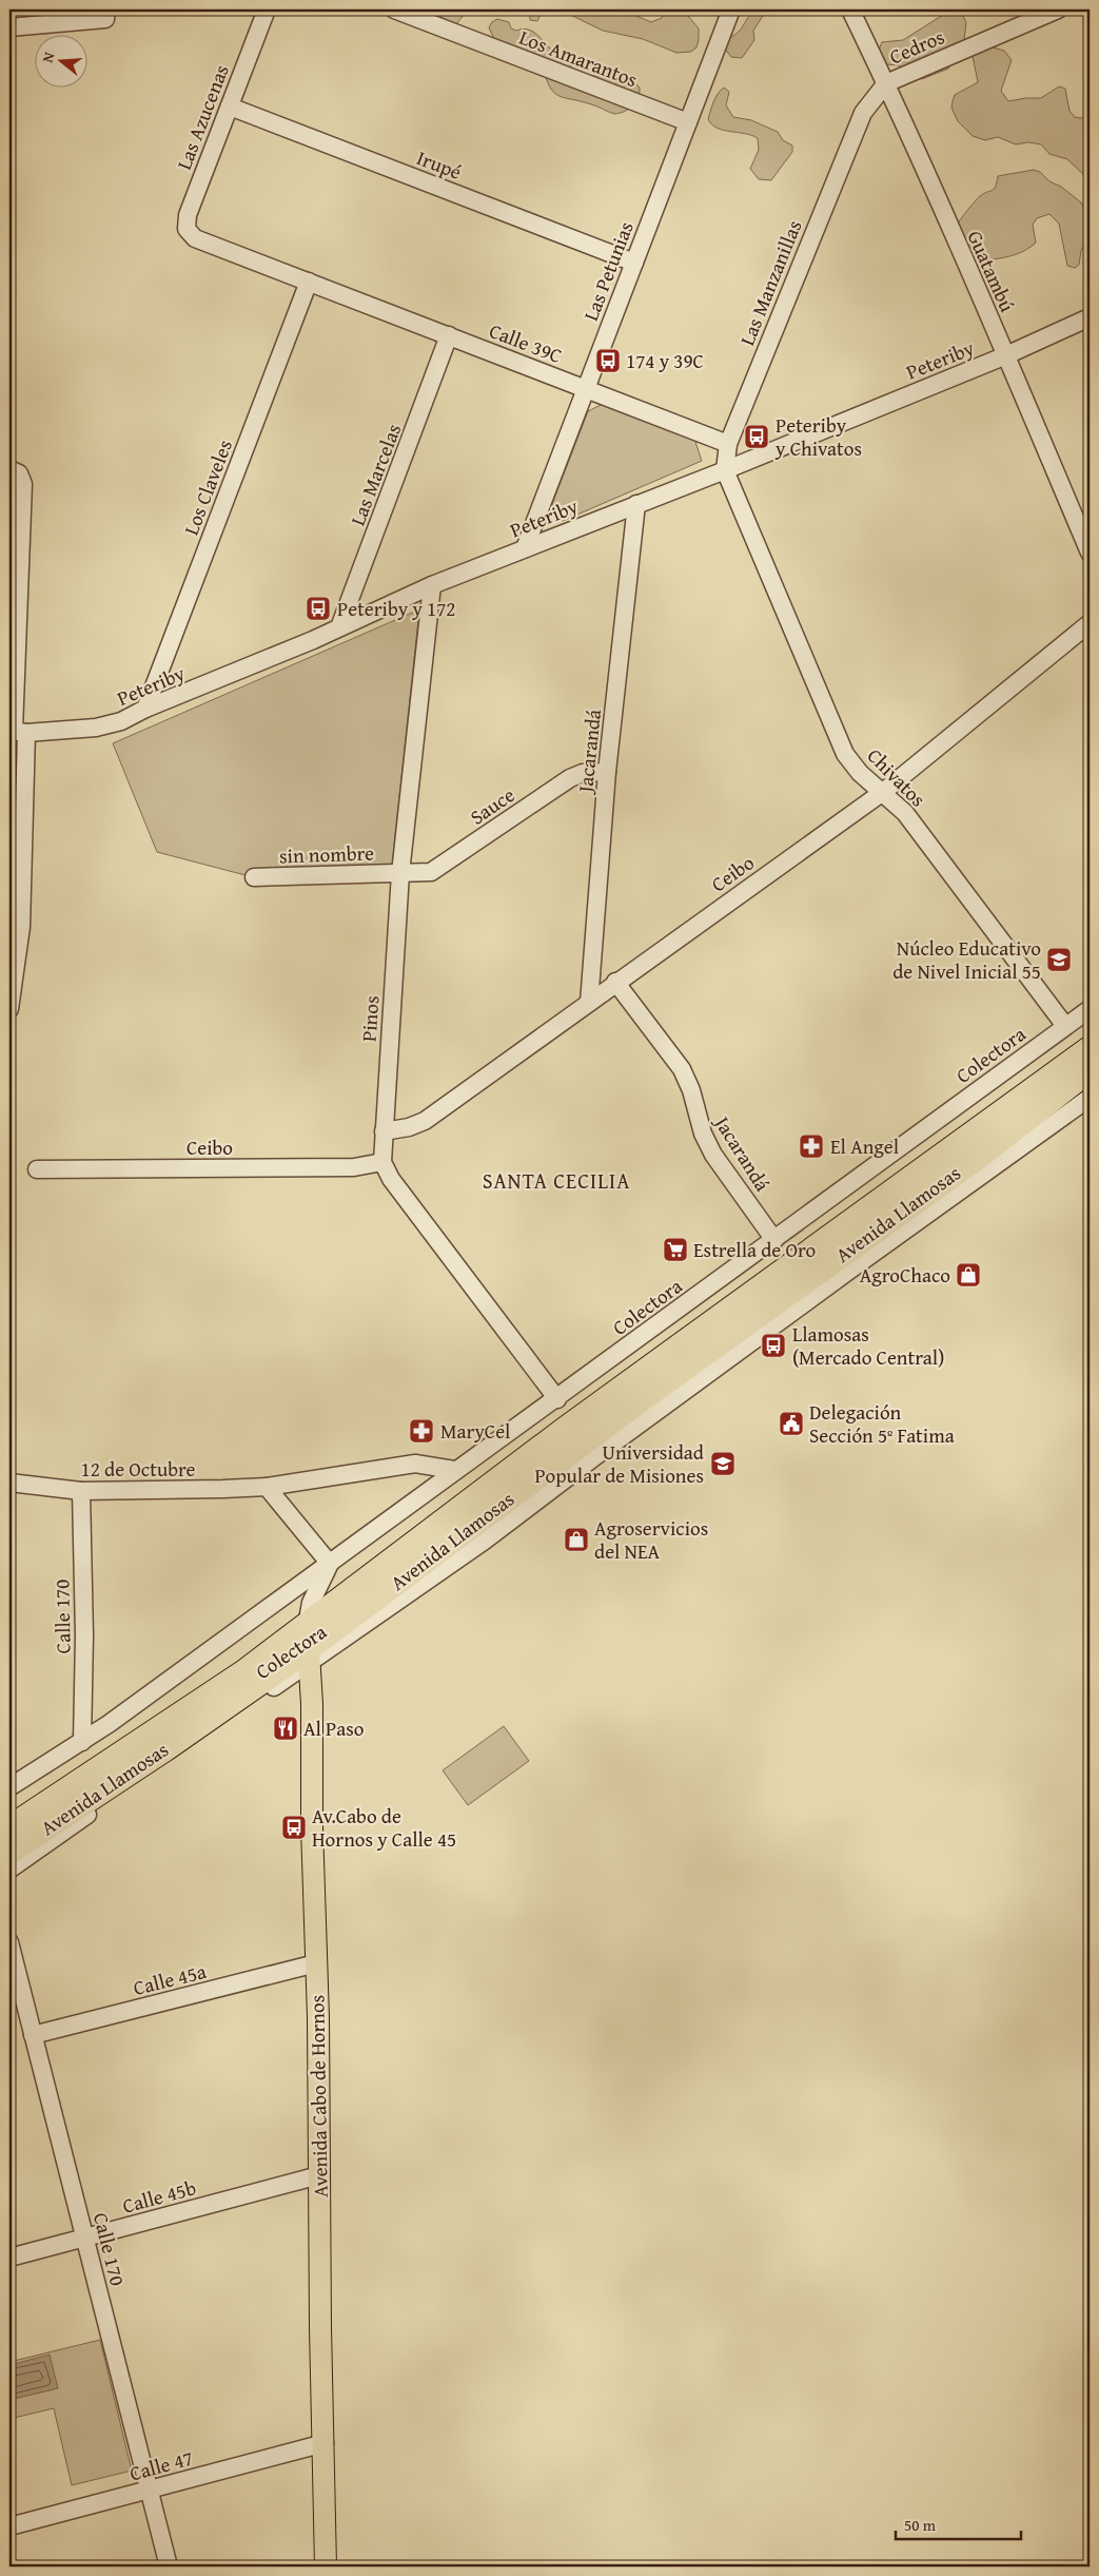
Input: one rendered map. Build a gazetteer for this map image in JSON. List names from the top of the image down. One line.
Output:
{"streets":{"highway":["Avenida Llamosas"],"main road":["Avenida Cabo de Hornos"],"street":["Cedros","Los Amarantos","Las Azucenas","Irupé","Las Petunias","Guatambú","Las Manzanillas","Calle 39C","Peteriby","Las Marcelas","Los Claveles","Jacarandá","Chivatos","Sauce","sin nombre","Ceibo","Pinos","Colectora","12 de Octubre","Calle 170","Calle 45a","Calle 45b","Calle 47"]},"crossings":[["Cedros","Guatambú"],["Cedros","Las Manzanillas"],["Los Amarantos","Las Petunias"],["Las Azucenas","Irupé"],["Las Azucenas","Calle 39C"],["Irupé","Las Petunias"],["Las Petunias","Calle 39C"],["Las Petunias","Peteriby"],["Guatambú","Peteriby"],["Las Manzanillas","Calle 39C"],["Las Manzanillas","Peteriby"],["Las Manzanillas","Chivatos"],["Calle 39C","Las Marcelas"],["Calle 39C","Los Claveles"],["Peteriby","Las Marcelas"],["Peteriby","Los Claveles"],["Peteriby","Jacarandá"],["Peteriby","Chivatos"],["Peteriby","Pinos"],["Jacarandá","Sauce"],["Jacarandá","Ceibo"],["Jacarandá","Colectora"],["Chivatos","Ceibo"],["Chivatos","Colectora"],["Sauce","sin nombre"],["Sauce","Pinos"],["sin nombre","Pinos"],["Ceibo","Pinos"],["Colectora","Avenida Llamosas"],["Colectora","12 de Octubre"],["Colectora","Calle 170"],["Colectora","Avenida Cabo de Hornos"],["Avenida Llamosas","Avenida Cabo de Hornos"],["12 de Octubre","Calle 170"],["Calle 170","Calle 45a"],["Calle 170","Calle 45b"],["Calle 170","Calle 47"],["Calle 45a","Avenida Cabo de Hornos"],["Avenida Cabo de Hornos","Calle 45b"],["Avenida Cabo de Hornos","Calle 47"]],"districts":["SANTA CECILIA"],"places":{"bus stop":["174 y 39C","Peteriby y Chivatos","Peteriby y 172","Llamosas (Mercado Central)","Av.Cabo de Hornos y Calle 45"],"school or university":["Núcleo Educativo de Nivel Inicial 55","Universidad Popular de Misiones"],"pharmacy":["El Angel","MaryCel"],"supermarket":["Estrella de Oro"],"shop":["AgroChaco","Agroservicios del NEA"],"public building":["Delegación Sección 5º Fatima"],"restaurant":["Al Paso"]},"scale_bar":"50 m","north":"left"}
